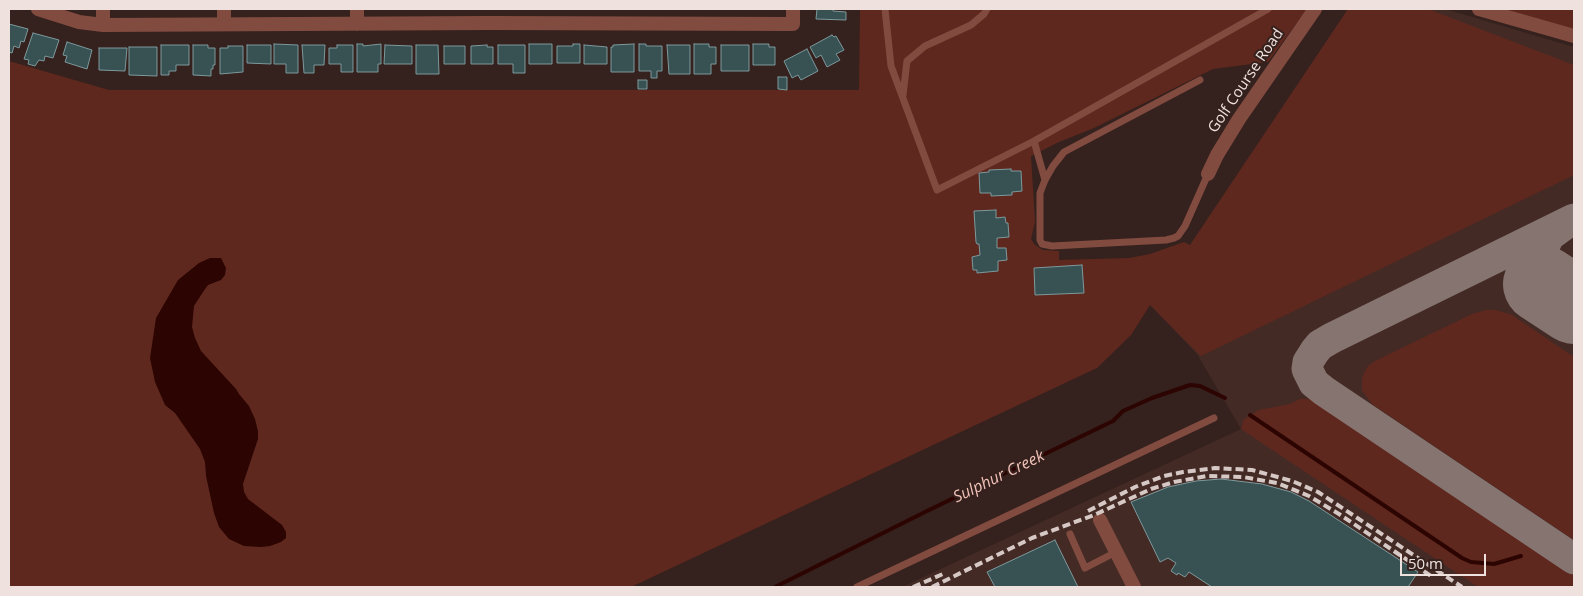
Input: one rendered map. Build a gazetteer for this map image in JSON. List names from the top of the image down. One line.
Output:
{"streets":{"street":["Golf Course Road"]},"water":["Sulphur Creek"],"scale_bar":"50 m"}
